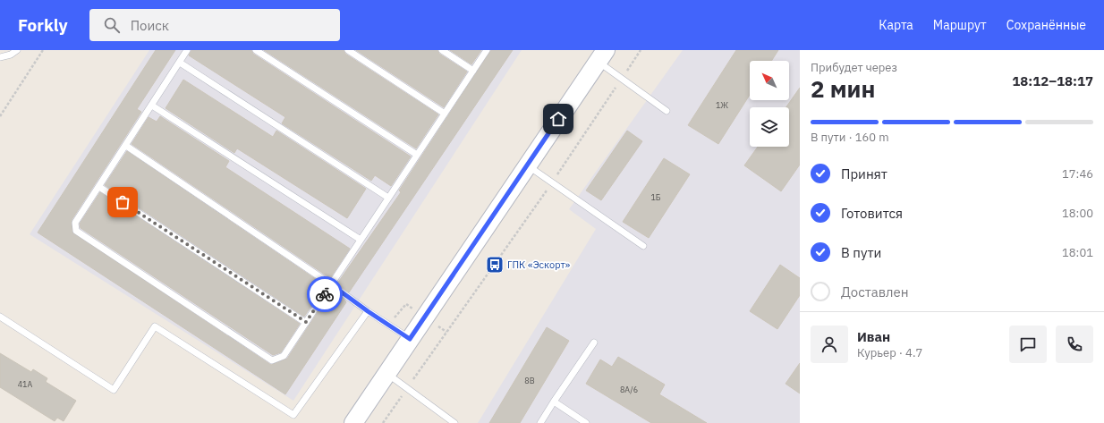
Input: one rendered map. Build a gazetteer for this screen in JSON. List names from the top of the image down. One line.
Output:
{"places":{"bus stop":["ГПК «Эскорт»"]},"house_numbers":["1Ж","1Б","8В","41А","8А/6"],"north":"top left","page":{"header":"Forkly","search":"Поиск","nav":["Карта","Маршрут","Сохранённые"],"heading":["2 мин","Прибудет через","18:12–18:17"],"panel":["Иван","Курьер · 4.7"],"bar":"В пути · 160 m","list":[["Принят","17:46"],["Готовится","18:00"],["В пути","18:01"],"Доставлен"]}}
